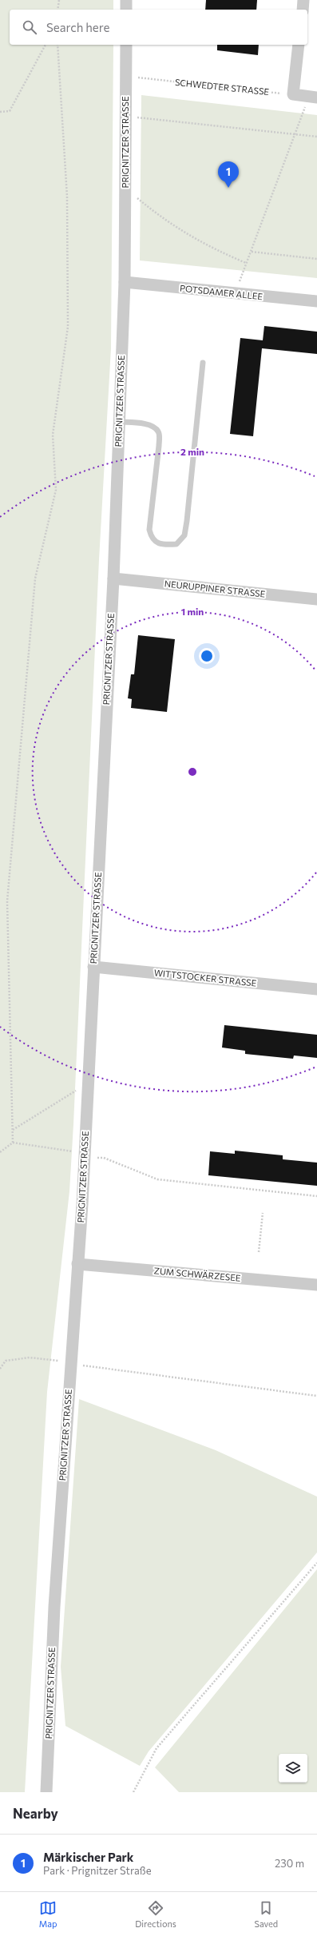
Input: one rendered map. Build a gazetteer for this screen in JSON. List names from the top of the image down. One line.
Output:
{"streets":{"street":["PRIGNITZER STRASSE","POTSDAMER ALLEE","NEURUPPINER STRASSE","WITTSTOCKER STRASSE","ZUM SCHWÄRZESEE"],"path":["SCHWEDTER STRASSE"]},"crossings":[["SCHWEDTER STRASSE","PRIGNITZER STRASSE"],["PRIGNITZER STRASSE","POTSDAMER ALLEE"],["PRIGNITZER STRASSE","NEURUPPINER STRASSE"],["PRIGNITZER STRASSE","WITTSTOCKER STRASSE"],["PRIGNITZER STRASSE","ZUM SCHWÄRZESEE"]],"page":{"search":"Search here","pins":"1","heading":"Nearby","list":[{"mark":"1","name":"Märkischer Park","note":"Park · Prignitzer Straße","value":"230 m"}],"nav":["Map","Directions","Saved"]},"rings":["2 min","1 min"]}
